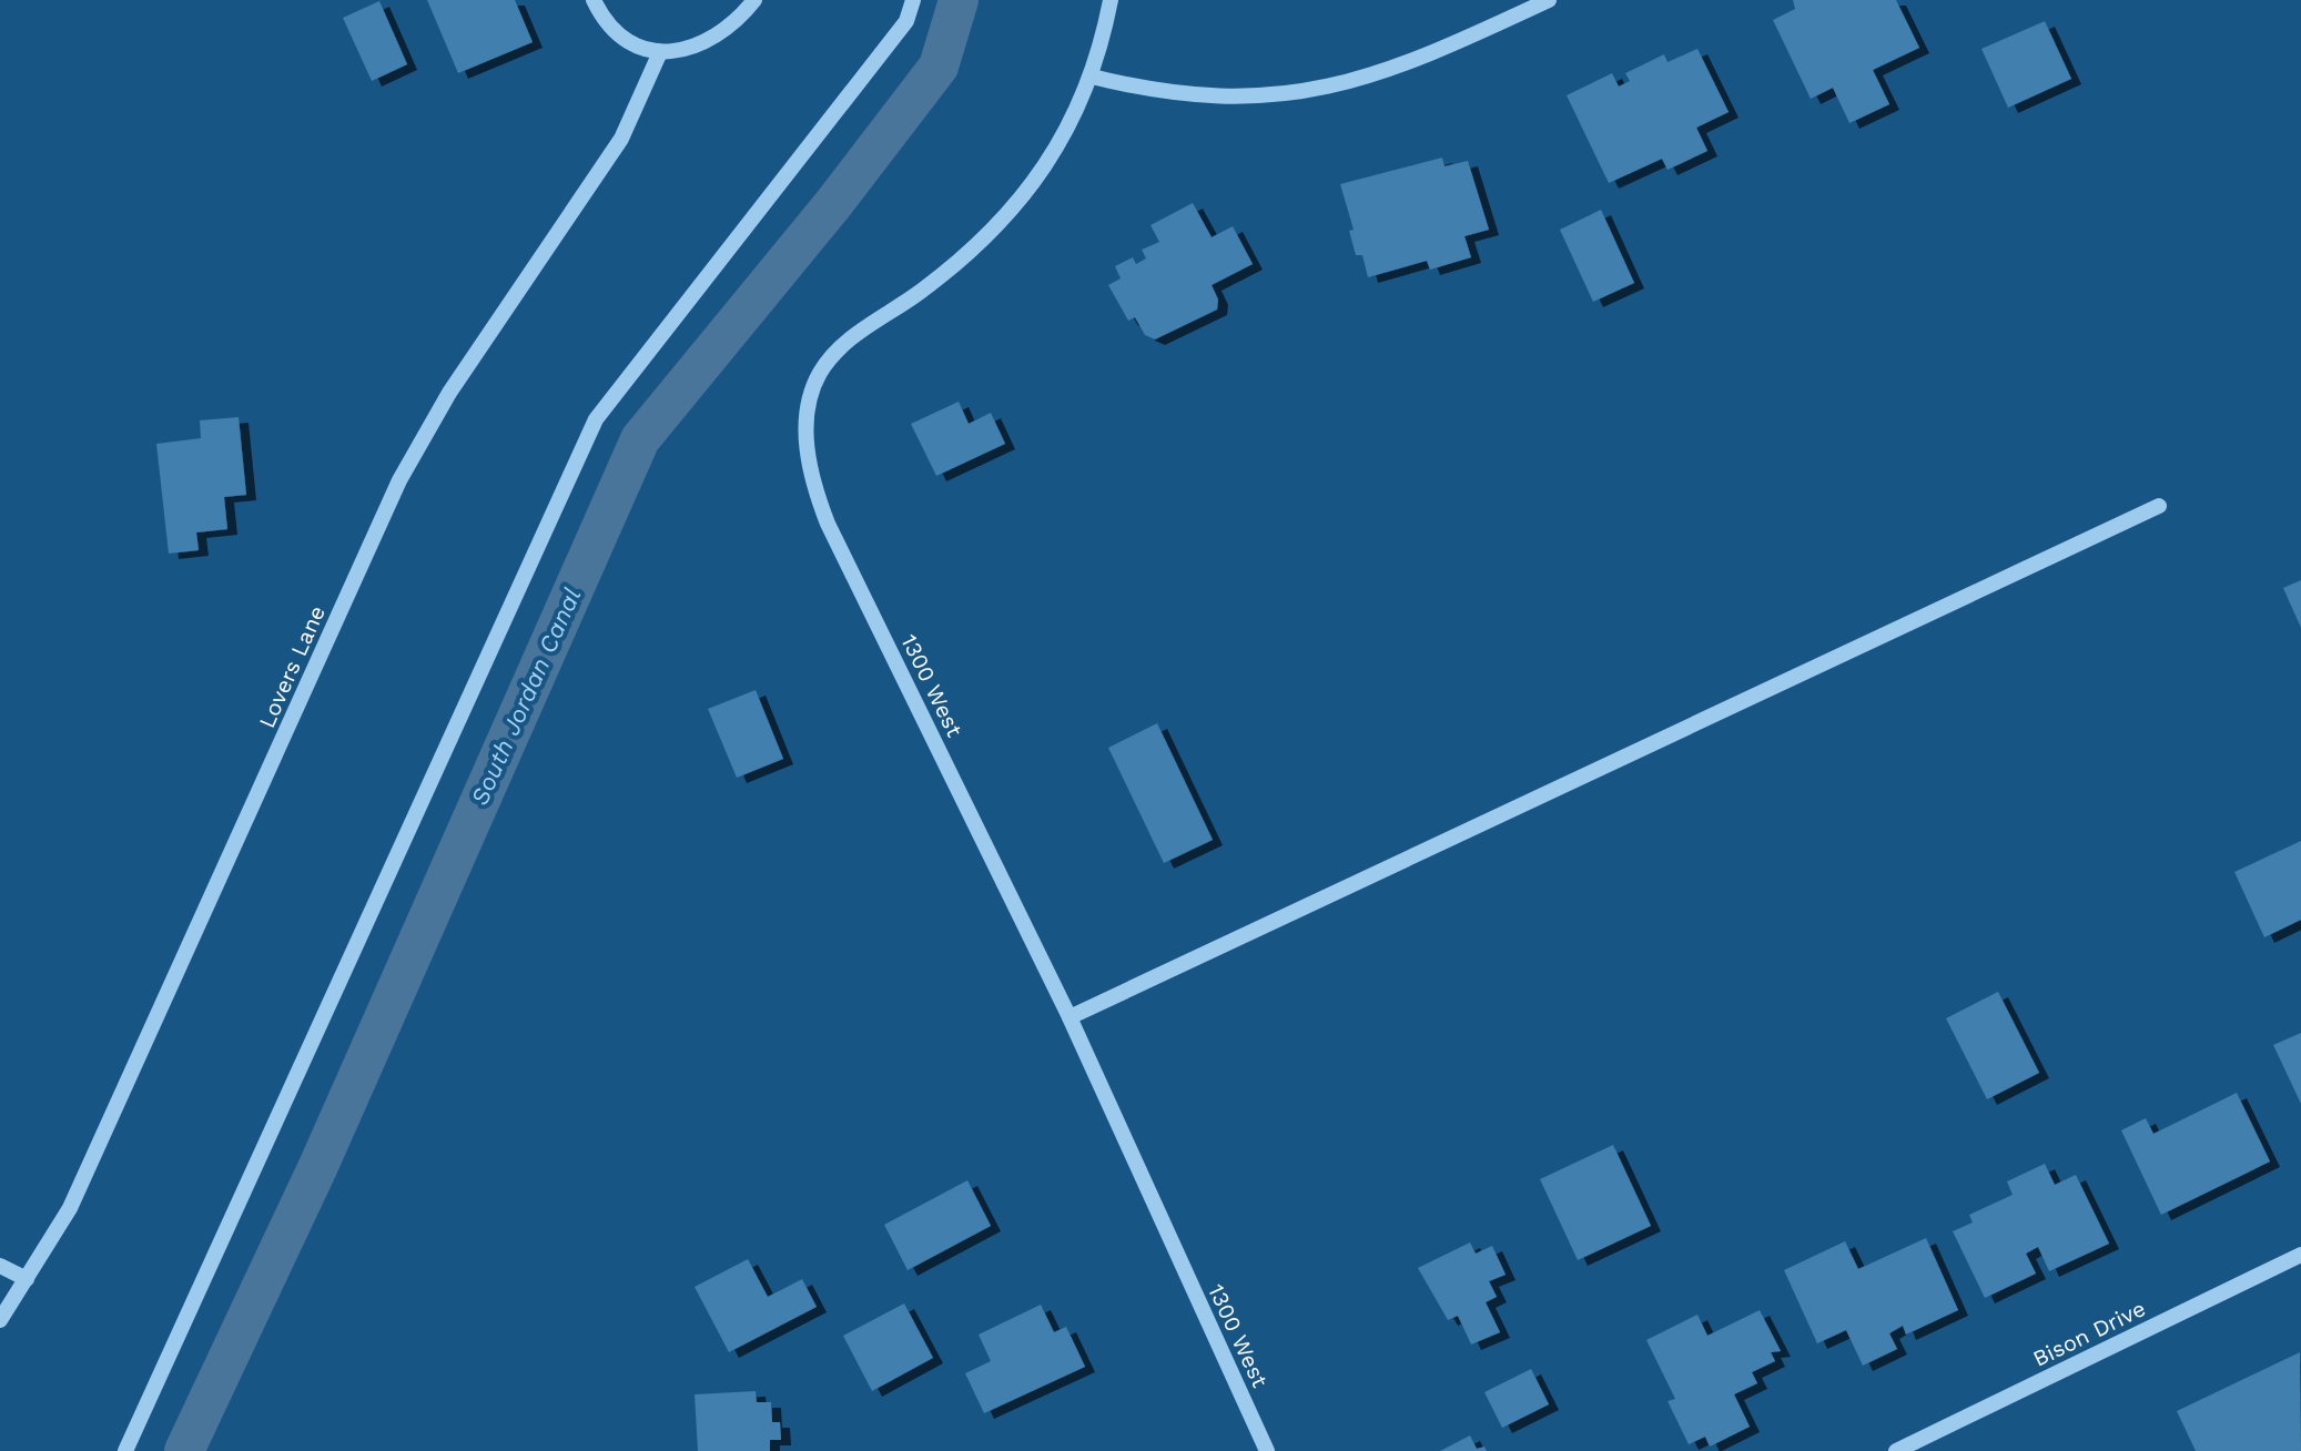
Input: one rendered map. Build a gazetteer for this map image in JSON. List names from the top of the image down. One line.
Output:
{"streets":{"street":["Lovers Lane","1300 West","Bison Drive"]},"water":["South Jordan Canal"]}
